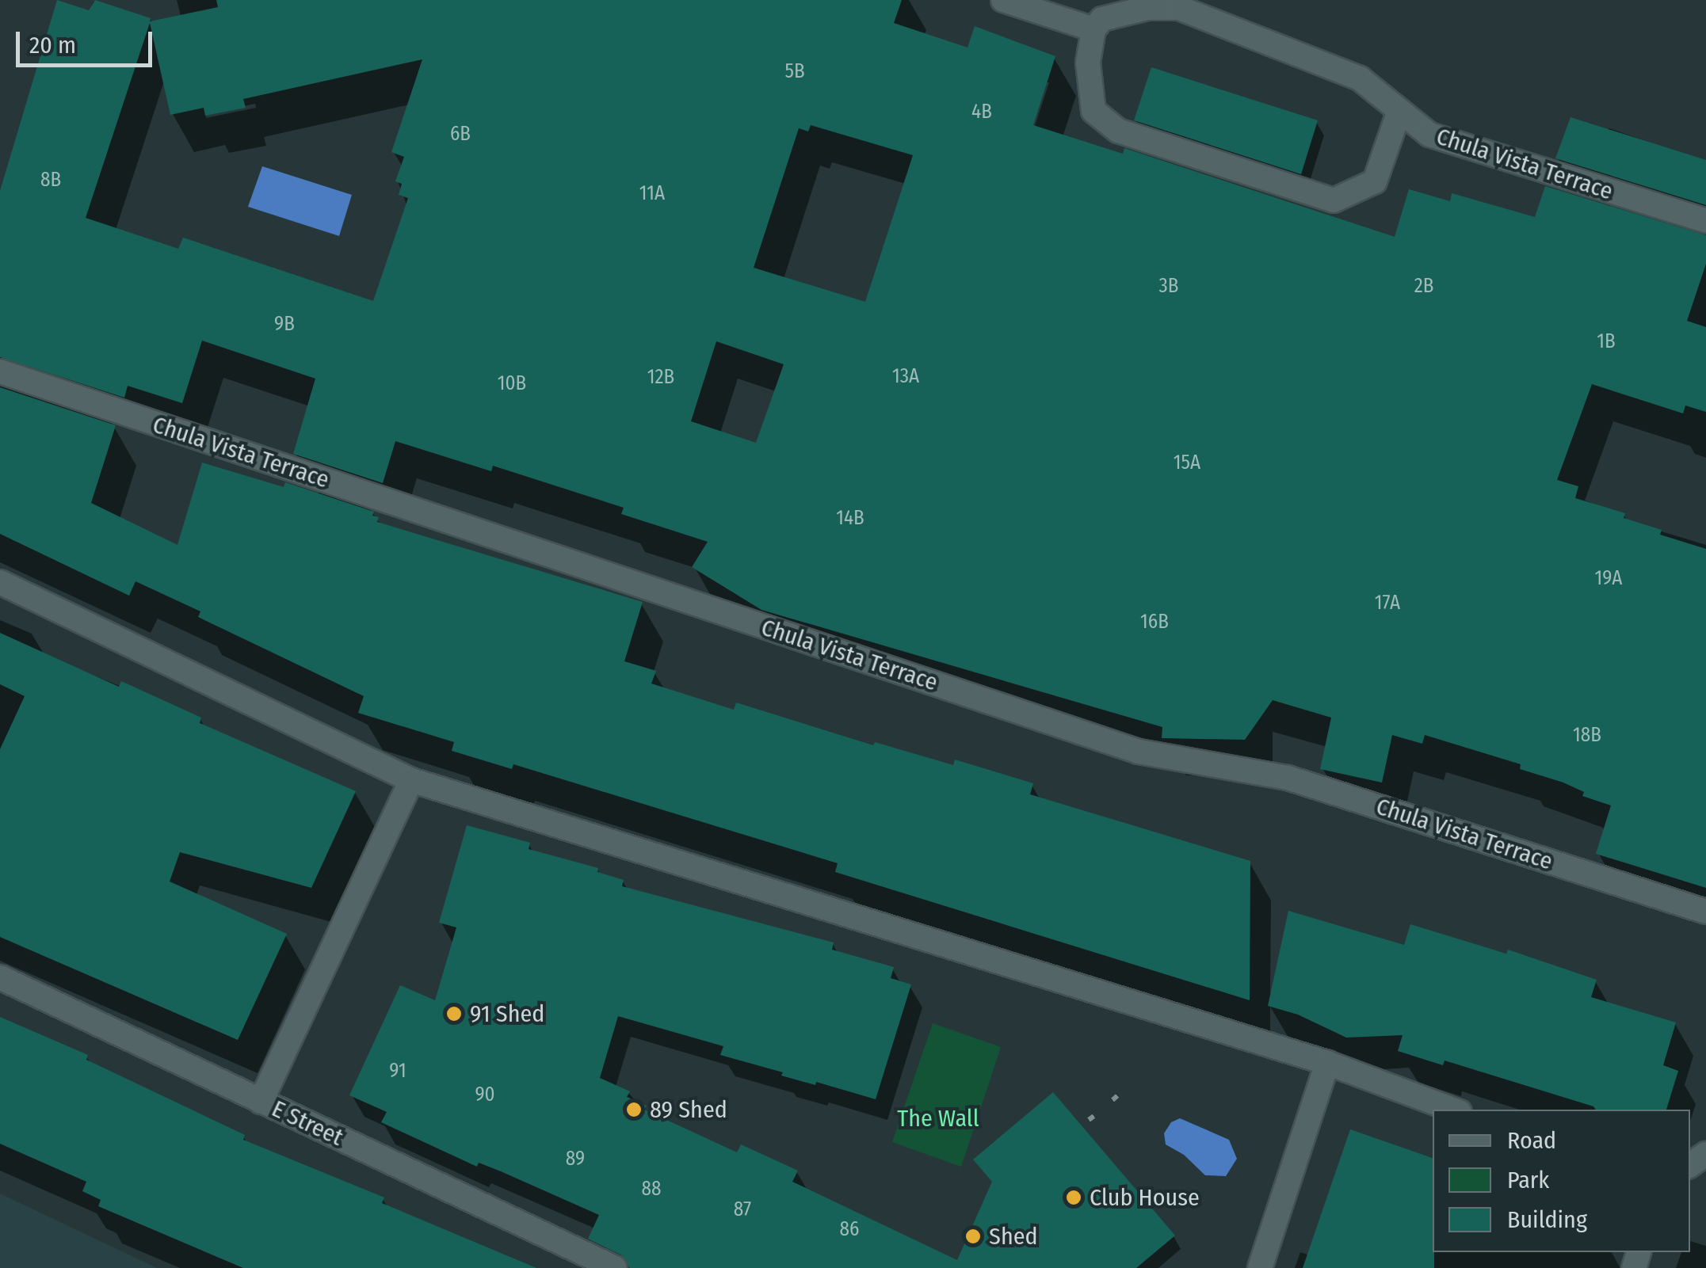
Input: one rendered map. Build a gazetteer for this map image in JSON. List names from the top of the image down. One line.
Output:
{"streets":{"lane":["Chula Vista Terrace","E Street"]},"parks":["The Wall"],"places":["91 Shed","89 Shed","Club House","Shed"],"house_numbers":["5B","4B","6B","8B","11A","3B","2B","9B","1B","13A","12B","10B","15A","14B","19A","17A","16B","18B","91","90","89","88","87","86"],"legend":["Road","Park","Building"],"scale_bar":"20 m"}
